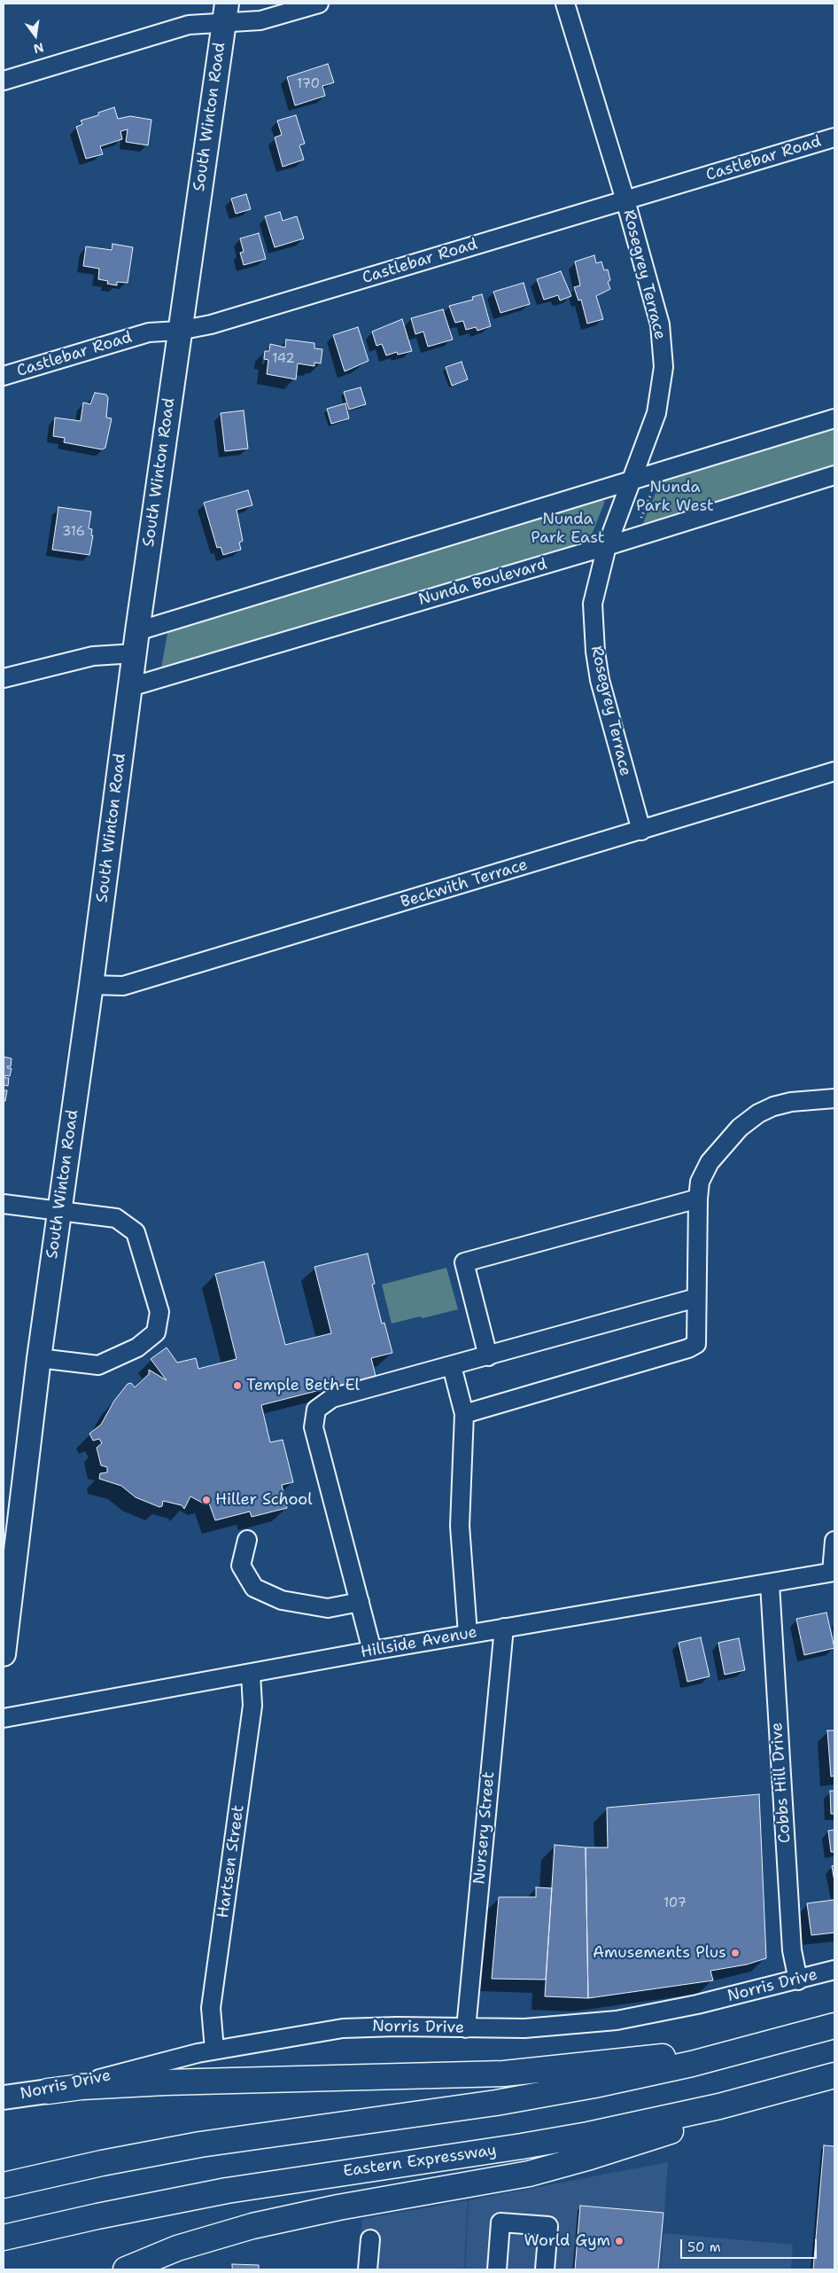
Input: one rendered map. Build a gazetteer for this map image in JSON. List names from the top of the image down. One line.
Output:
{"streets":{"highway":["Eastern Expressway"],"main road":["South Winton Road","Norris Drive"],"street":["Castlebar Road","Rosegrey Terrace","Nunda Boulevard","Beckwith Terrace","Hillside Avenue","Cobbs Hill Drive","Nursery Street","Hartsen Street"]},"crossings":[["South Winton Road","Castlebar Road"],["South Winton Road","Nunda Boulevard"],["South Winton Road","Beckwith Terrace"],["Castlebar Road","Rosegrey Terrace"],["Rosegrey Terrace","Nunda Boulevard"],["Rosegrey Terrace","Beckwith Terrace"],["Hillside Avenue","Cobbs Hill Drive"],["Hillside Avenue","Nursery Street"],["Hillside Avenue","Hartsen Street"],["Cobbs Hill Drive","Norris Drive"],["Nursery Street","Norris Drive"],["Hartsen Street","Norris Drive"]],"parks":["Nunda Park West","Nunda Park East"],"places":["Temple Beth El","Hiller School","Amusements Plus","World Gym"],"house_numbers":["170","142","316","107"],"scale_bar":"50 m","north":"bottom"}
